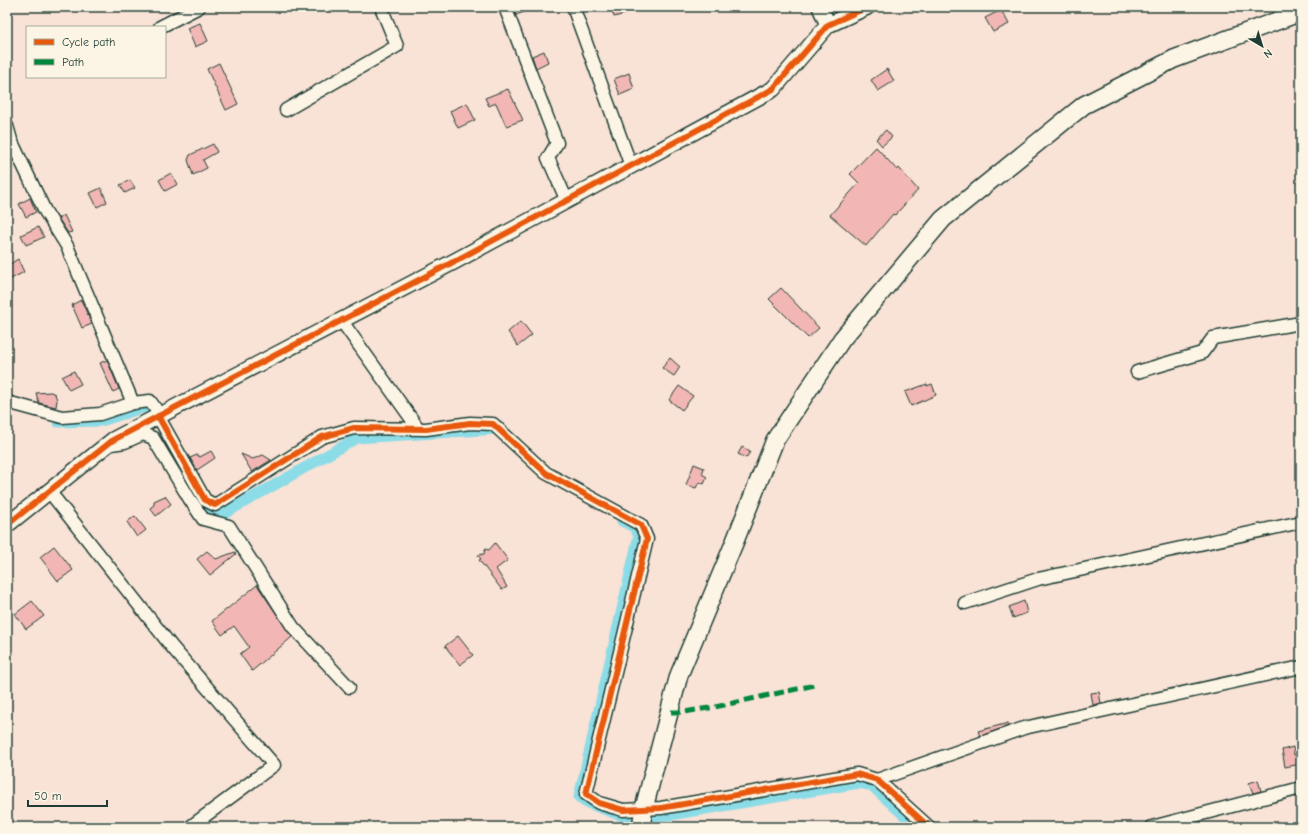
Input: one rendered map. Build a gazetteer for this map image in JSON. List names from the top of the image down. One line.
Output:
{"legend":["Cycle path","Path"],"scale_bar":"50 m","north":"bottom right"}
